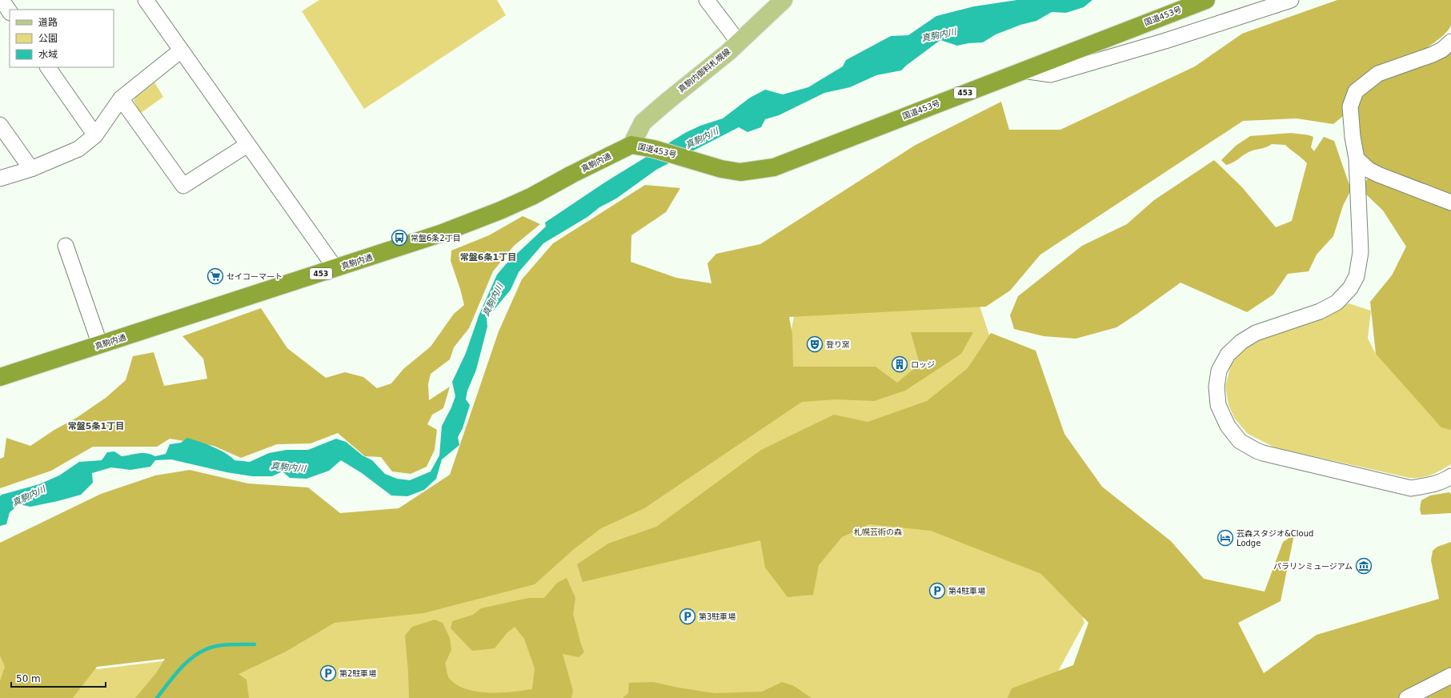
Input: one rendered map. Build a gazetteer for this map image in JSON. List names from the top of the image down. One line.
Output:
{"streets":{"highway":["国道453号","453","真駒内通"],"main road":["真駒内御料札幌線"]},"crossings":[["国道453号","真駒内御料札幌線"],["国道453号","真駒内通"],["真駒内御料札幌線","真駒内通"]],"districts":["常盤6条1丁目","常盤5条1丁目"],"water":["真駒内川"],"parks":["札幌芸術の森"],"places":{"bus stop":["常盤6条2丁目"],"supermarket":["セイコーマート"],"theatre":["登り窯"],"building":["ロッジ"],"hotel":["芸森スタジオ&Cloud Lodge"],"museum":["パラリンミュージアム"],"parking":["第4駐車場","第3駐車場","第2駐車場"]},"legend":["道路","公園","水域"],"scale_bar":"50 m"}
